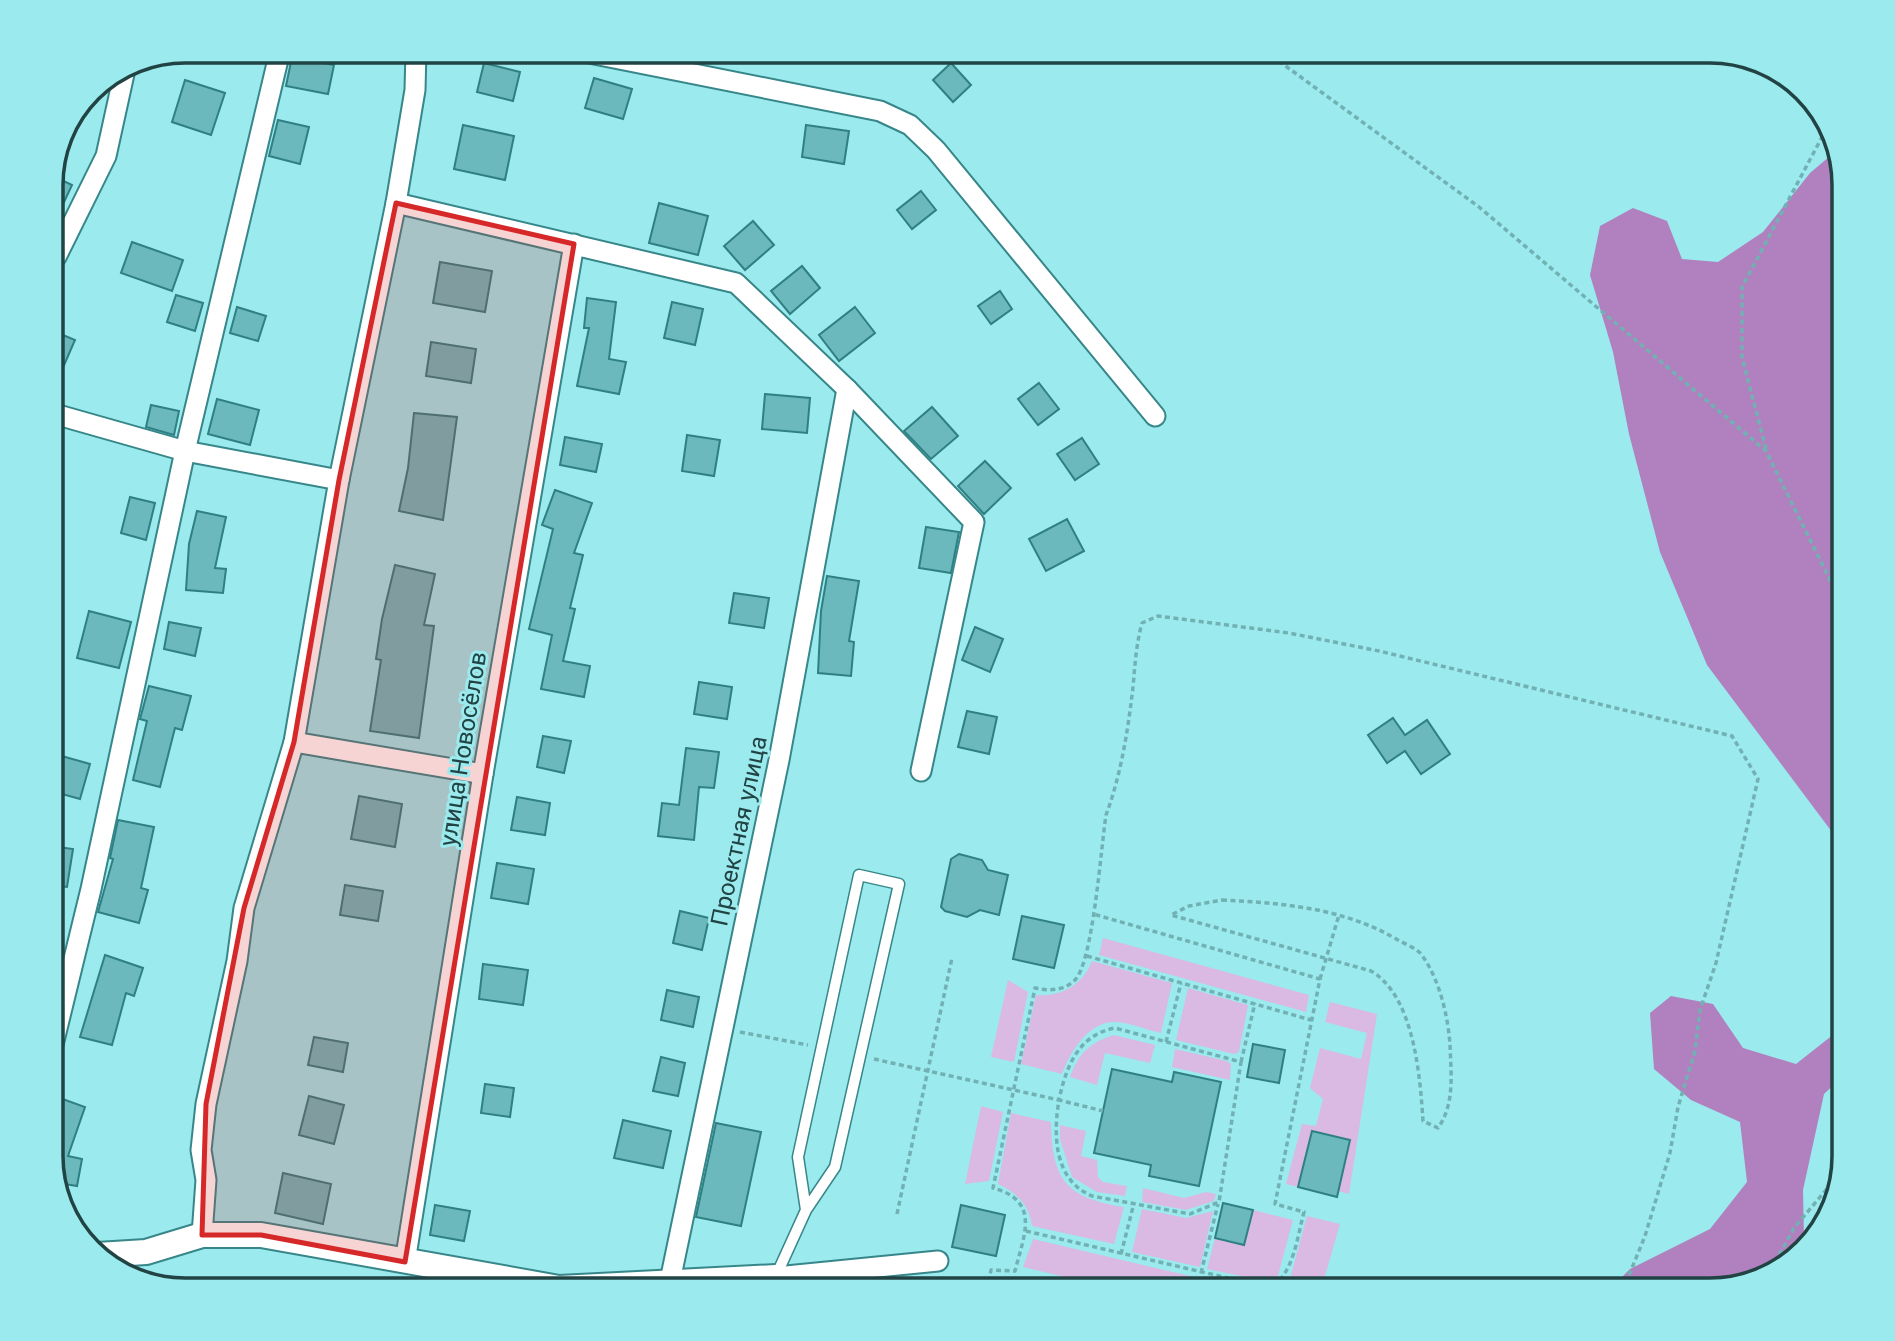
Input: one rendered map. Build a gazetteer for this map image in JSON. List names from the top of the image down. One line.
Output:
{"streets":{"street":["улица Новосёлов","Проектная улица"]}}
